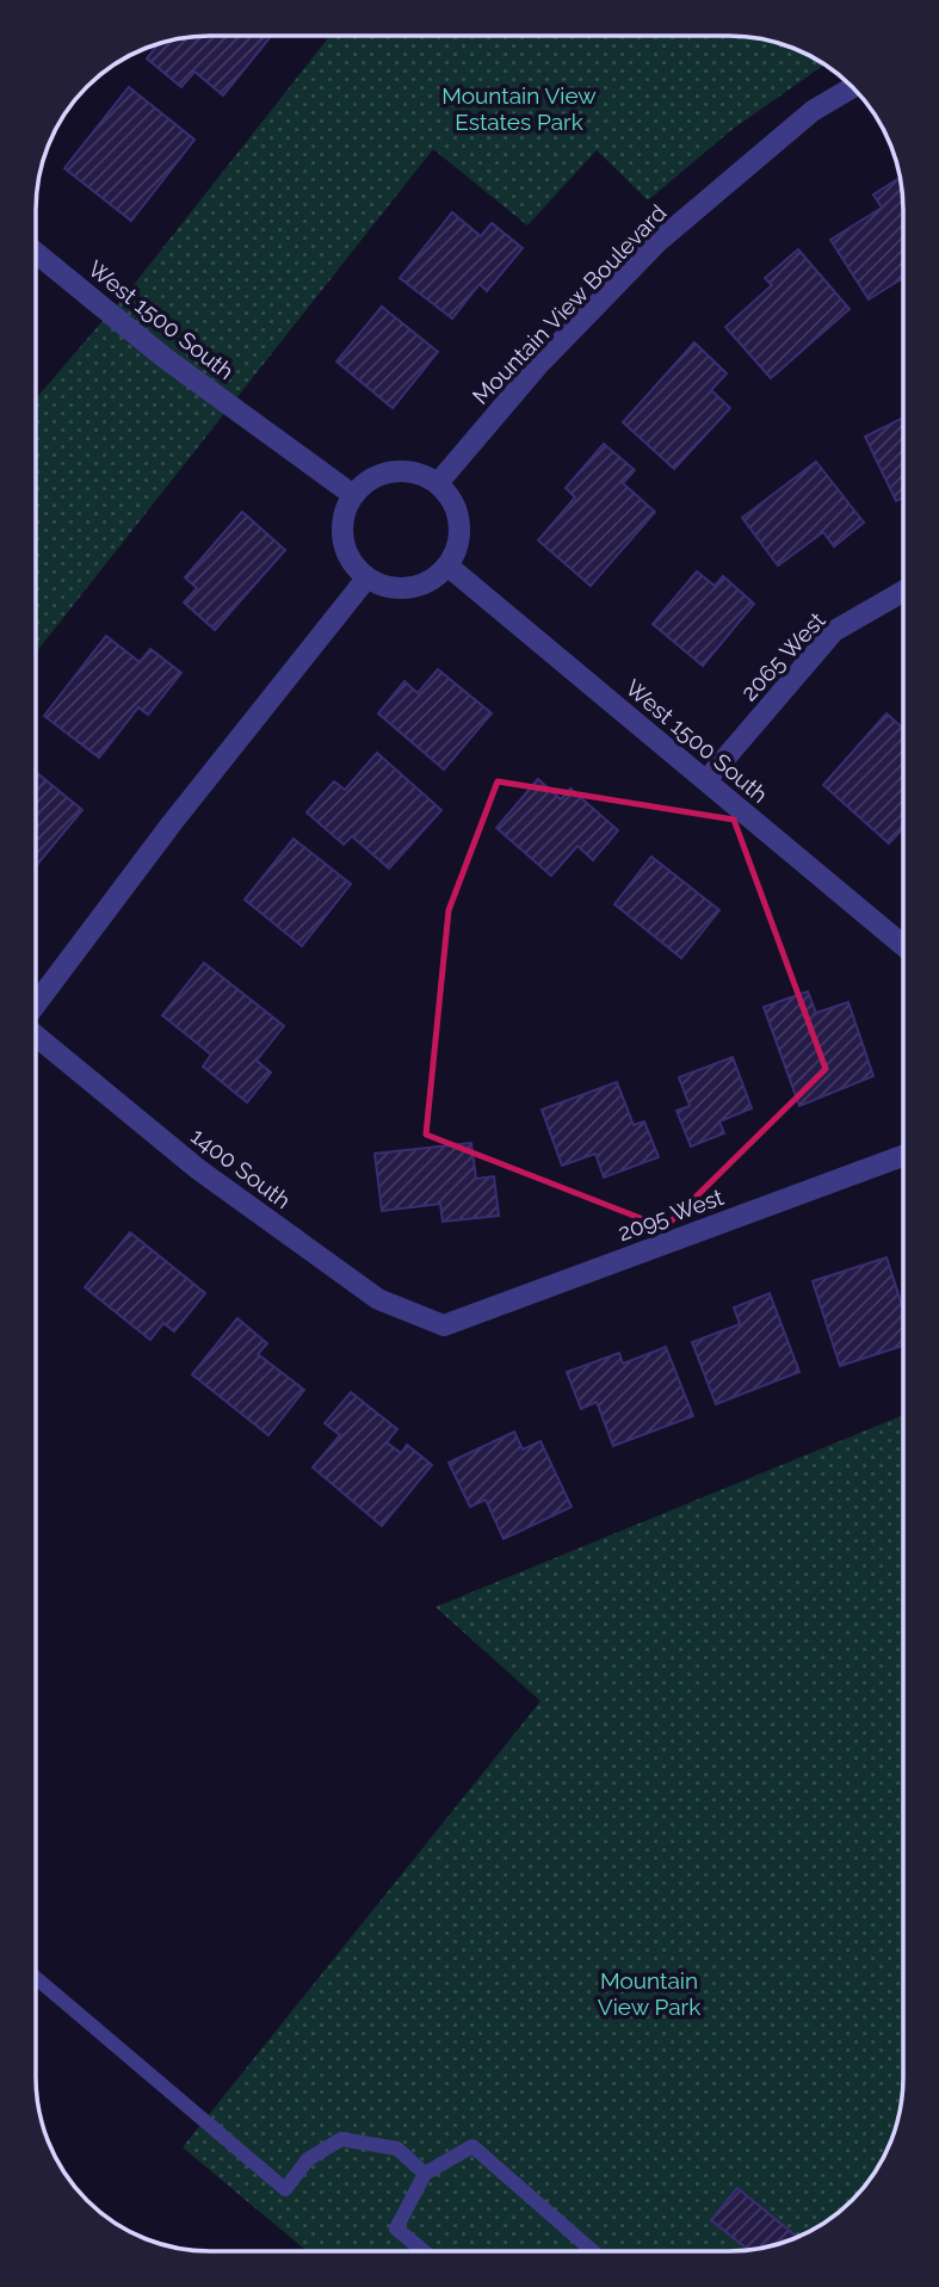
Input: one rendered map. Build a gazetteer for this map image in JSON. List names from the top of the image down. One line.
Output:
{"streets":{"street":["Mountain View Boulevard","West 1500 South","2065 West","1400 South","2095 West"]},"crossings":[["Mountain View Boulevard","West 1500 South"],["West 1500 South","2065 West"],["1400 South","2095 West"]],"parks":["Mountain View Estates Park","Mountain View Park"]}
